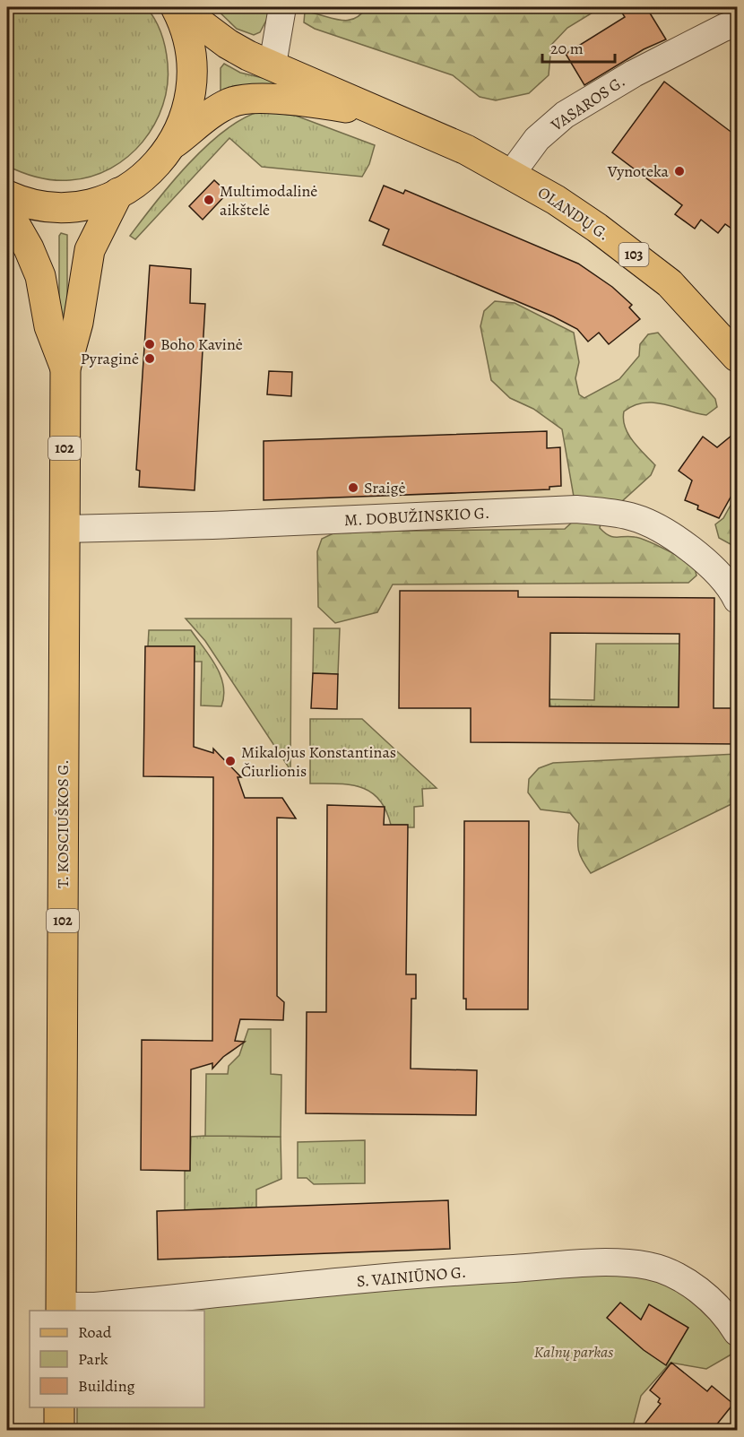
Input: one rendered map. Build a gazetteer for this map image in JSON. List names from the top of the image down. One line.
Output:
{"streets":{"main road":["OLANDŲ G.","103","102","T. KOSCIUŠKOS G."],"street":["VASAROS G.","M. DOBUŽINSKIO G.","S. VAINIŪNO G."]},"crossings":[["VASAROS G.","OLANDŲ G."],["M. DOBUŽINSKIO G.","T. KOSCIUŠKOS G."],["T. KOSCIUŠKOS G.","S. VAINIŪNO G."]],"parks":["Kalnų parkas"],"places":["Vynoteka","Multimodalinė aikštelė","Boho Kavinė","Pyraginė","Sraigė","Mikalojus Konstantinas Čiurlionis"],"legend":["Road","Park","Building"],"scale_bar":"20 m"}
